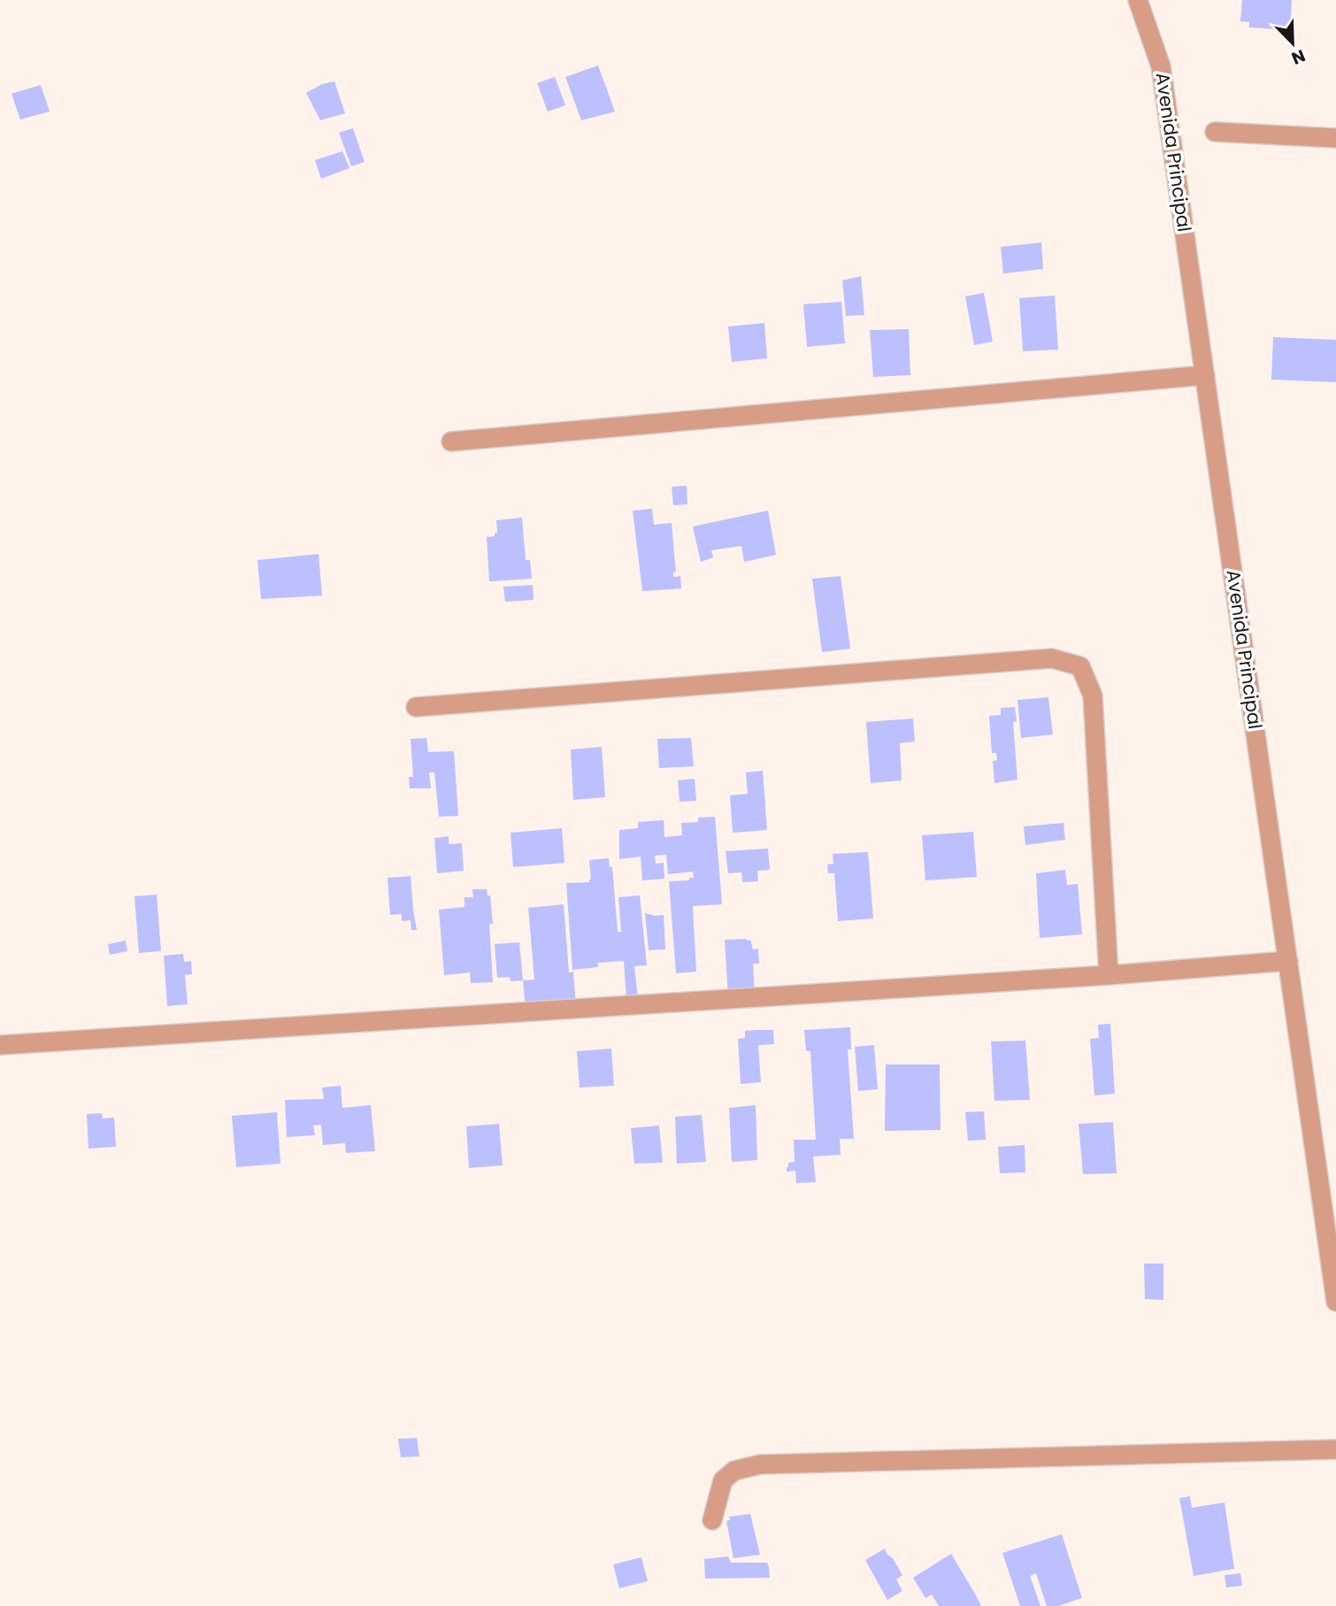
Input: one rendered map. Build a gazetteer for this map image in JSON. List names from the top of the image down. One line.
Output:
{"streets":{"street":["Avenida Principal"]},"north":"bottom right"}
